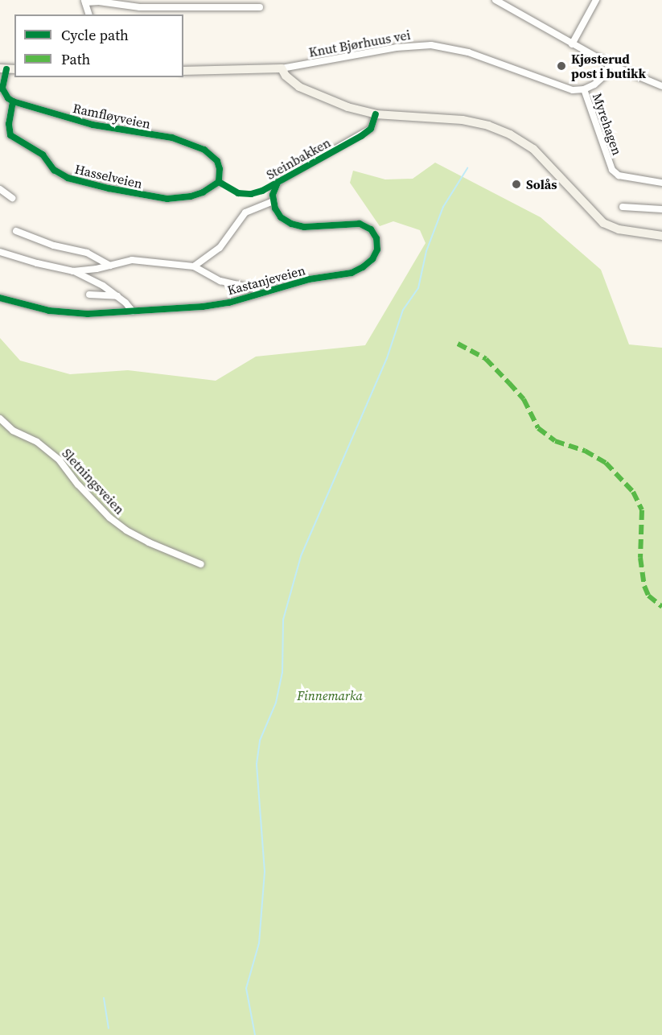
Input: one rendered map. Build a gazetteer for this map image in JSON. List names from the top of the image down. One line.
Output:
{"streets":{"main road":["Knut Bjørhuus vei"],"street":["Ramfløyveien","Myrehagen","Steinbakken","Hasselveien","Kastanjeveien","Sletningsveien"]},"crossings":[["Knut Bjørhuus vei","Myrehagen"],["Ramfløyveien","Hasselveien"],["Steinbakken","Kastanjeveien"]],"parks":["Finnemarka"],"places":["Kjøsterud post i butikk","Solås"],"legend":["Cycle path","Path"]}
